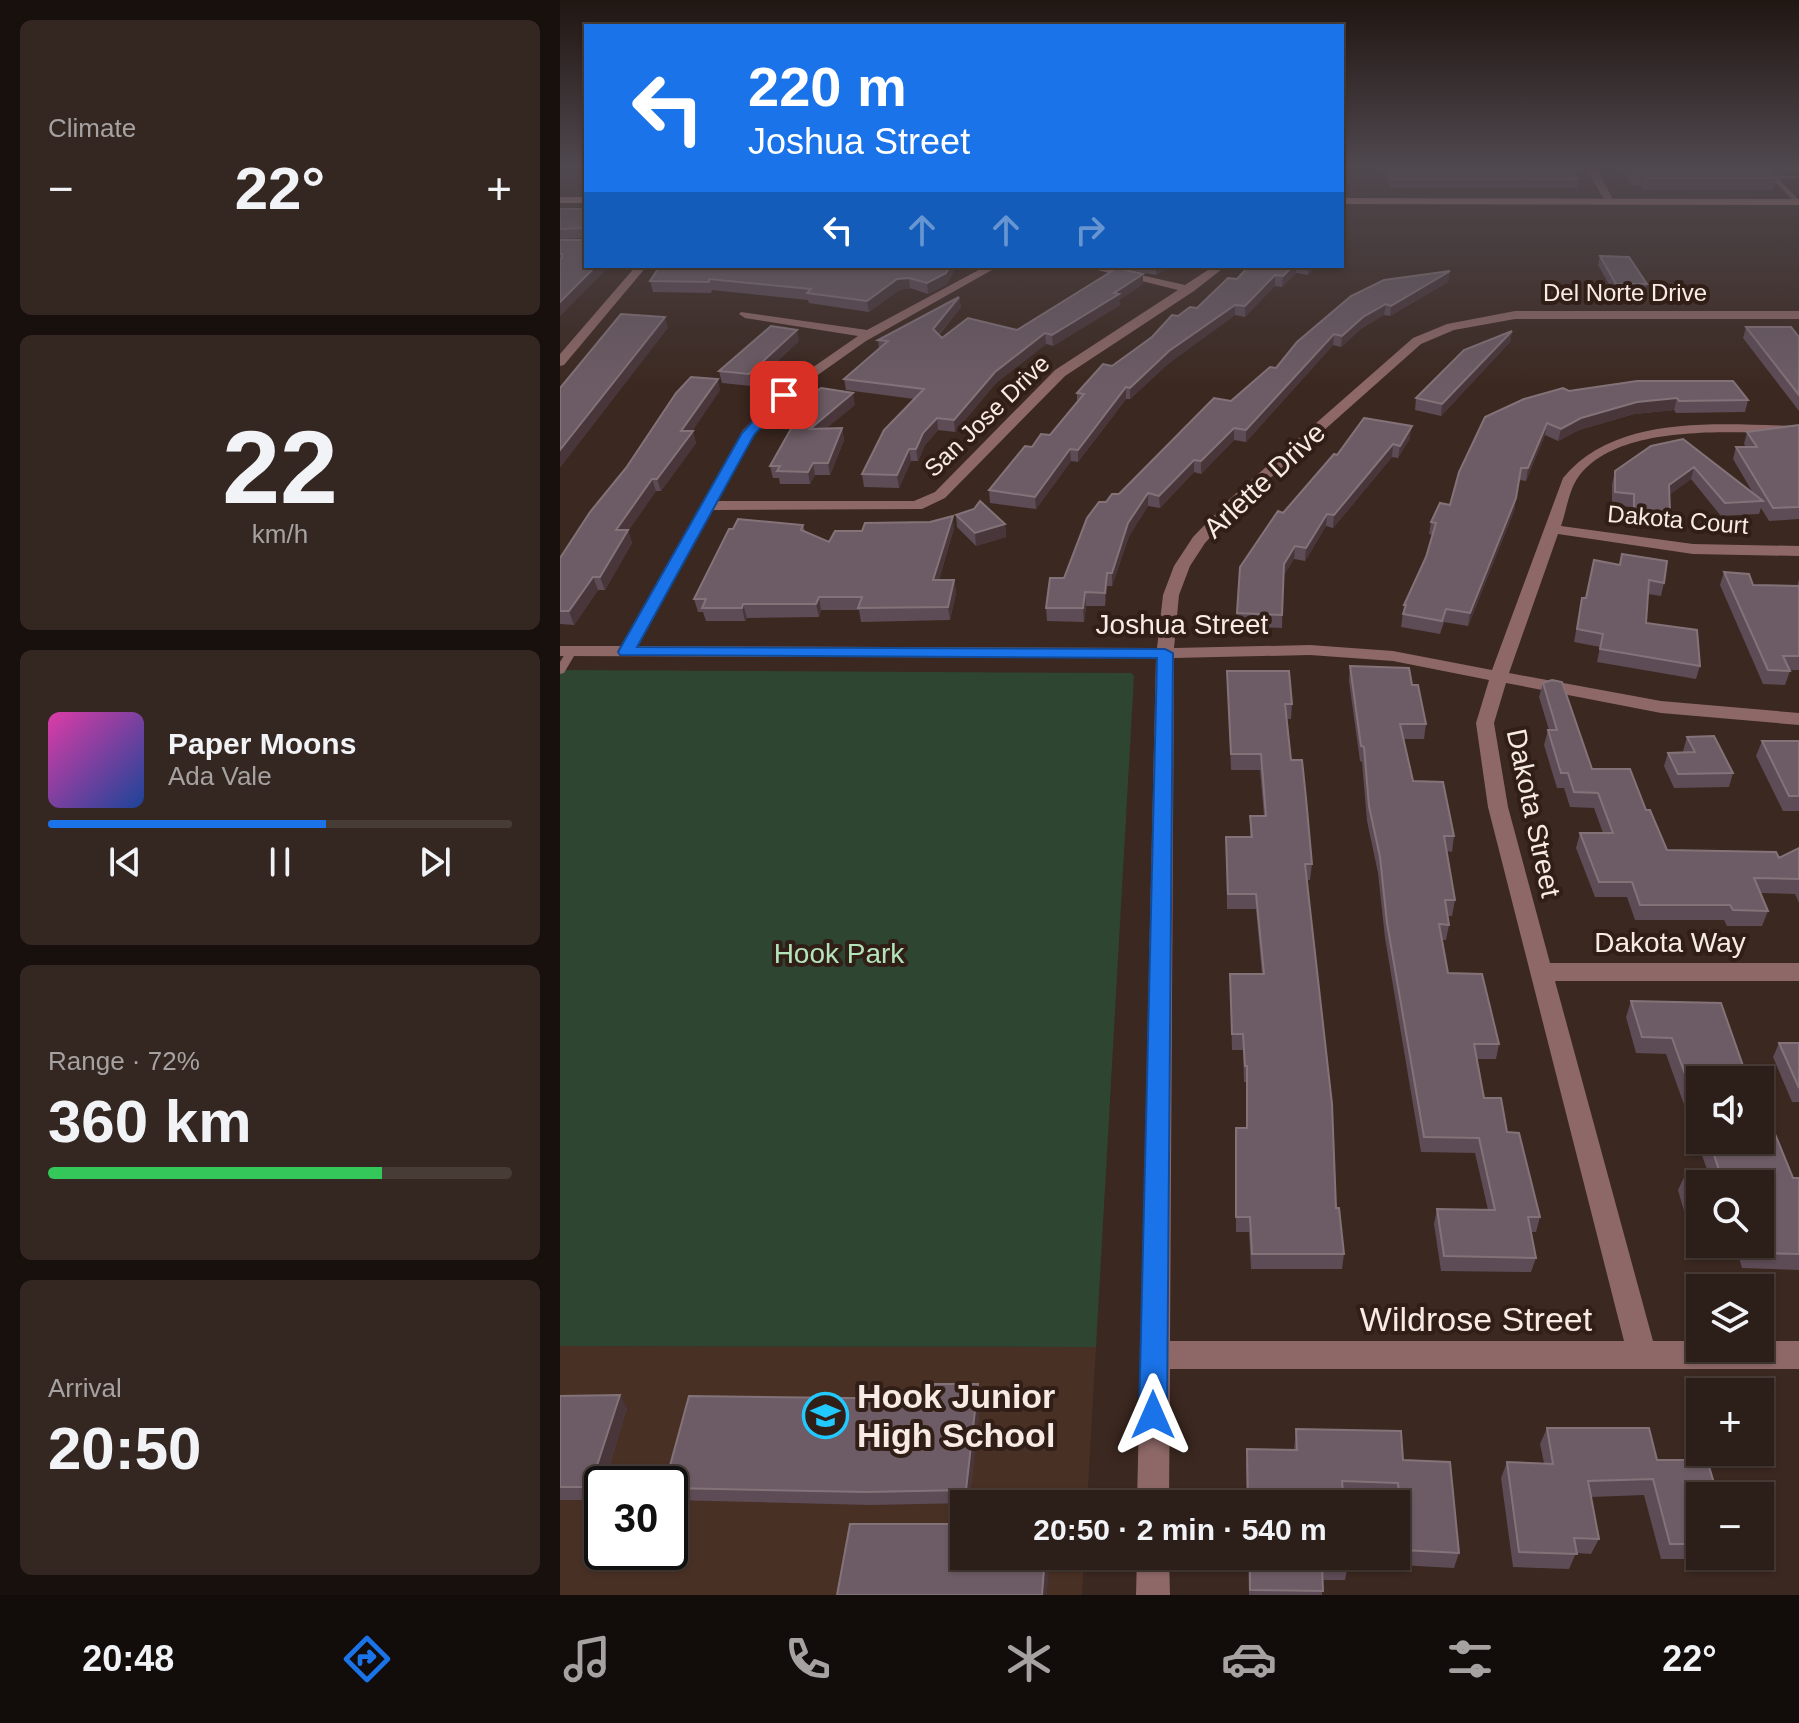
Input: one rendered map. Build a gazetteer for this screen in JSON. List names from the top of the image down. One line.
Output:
{"streets":{"street":["Del Norte Drive","San Jose Drive","Arlette Drive","Dakota Court","Joshua Street","Dakota Street","Dakota Way","Wildrose Street"]},"crossings":[["Del Norte Drive","Arlette Drive"],["Arlette Drive","Joshua Street"],["Arlette Drive","Wildrose Street"],["Dakota Court","Dakota Street"],["Joshua Street","Dakota Street"],["Dakota Street","Dakota Way"],["Dakota Street","Wildrose Street"]],"parks":["Hook Park"],"places":{"school or university":["Hook Junior High School"]},"page":{"tile":["Climate",["22","km/h"],["Range · 72%","360 km"],["Arrival","20:50"]],"turn":["220 m","Joshua Street"],"heat":["−","22°","+"],"song":["Paper Moons","Ada Vale"],"map_buttons":["+","−"],"limit":"30","trip":"20:50 · 2 min · 540 m","tabs":["20:48","22°"]}}
